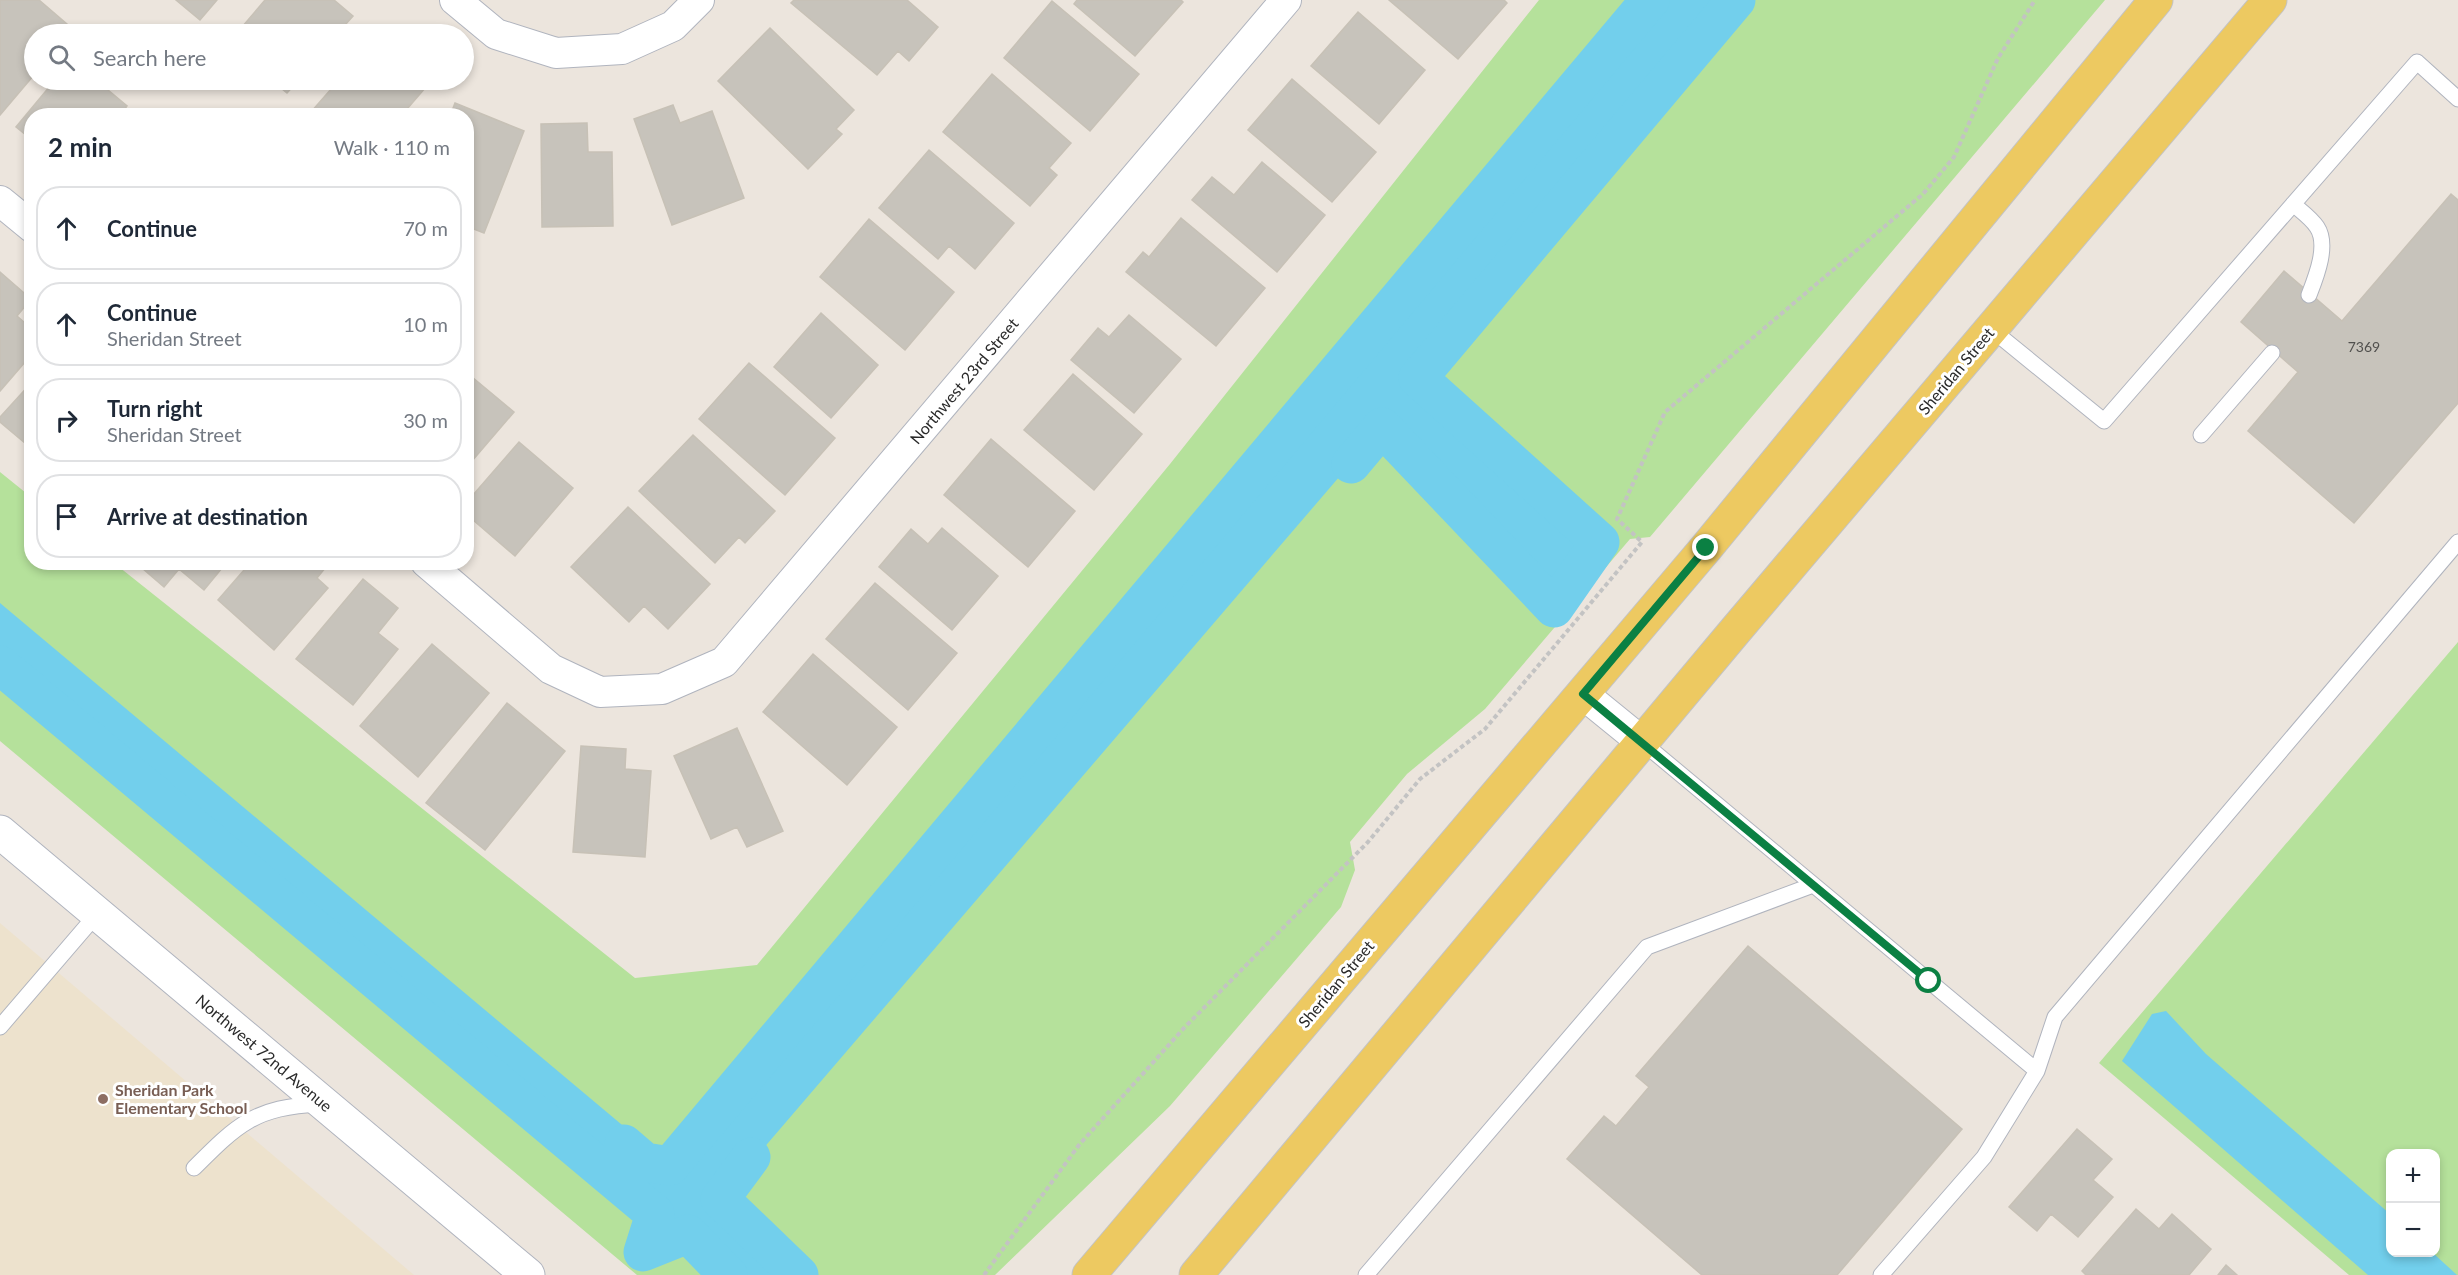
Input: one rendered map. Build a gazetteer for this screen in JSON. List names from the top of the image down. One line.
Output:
{"streets":{"main road":["Sheridan Street"],"street":["Northwest 23rd Street","Northwest 72nd Avenue"]},"places":["Sheridan Park Elementary School"],"house_numbers":["7369"],"page":{"search":"Search here","heading":["2 min","Walk · 110 m"],"list":[["Continue","70 m"],["Continue","Sheridan Street","10 m"],["Turn right","Sheridan Street","30 m"],"Arrive at destination"],"map_buttons":["+","−"]}}
